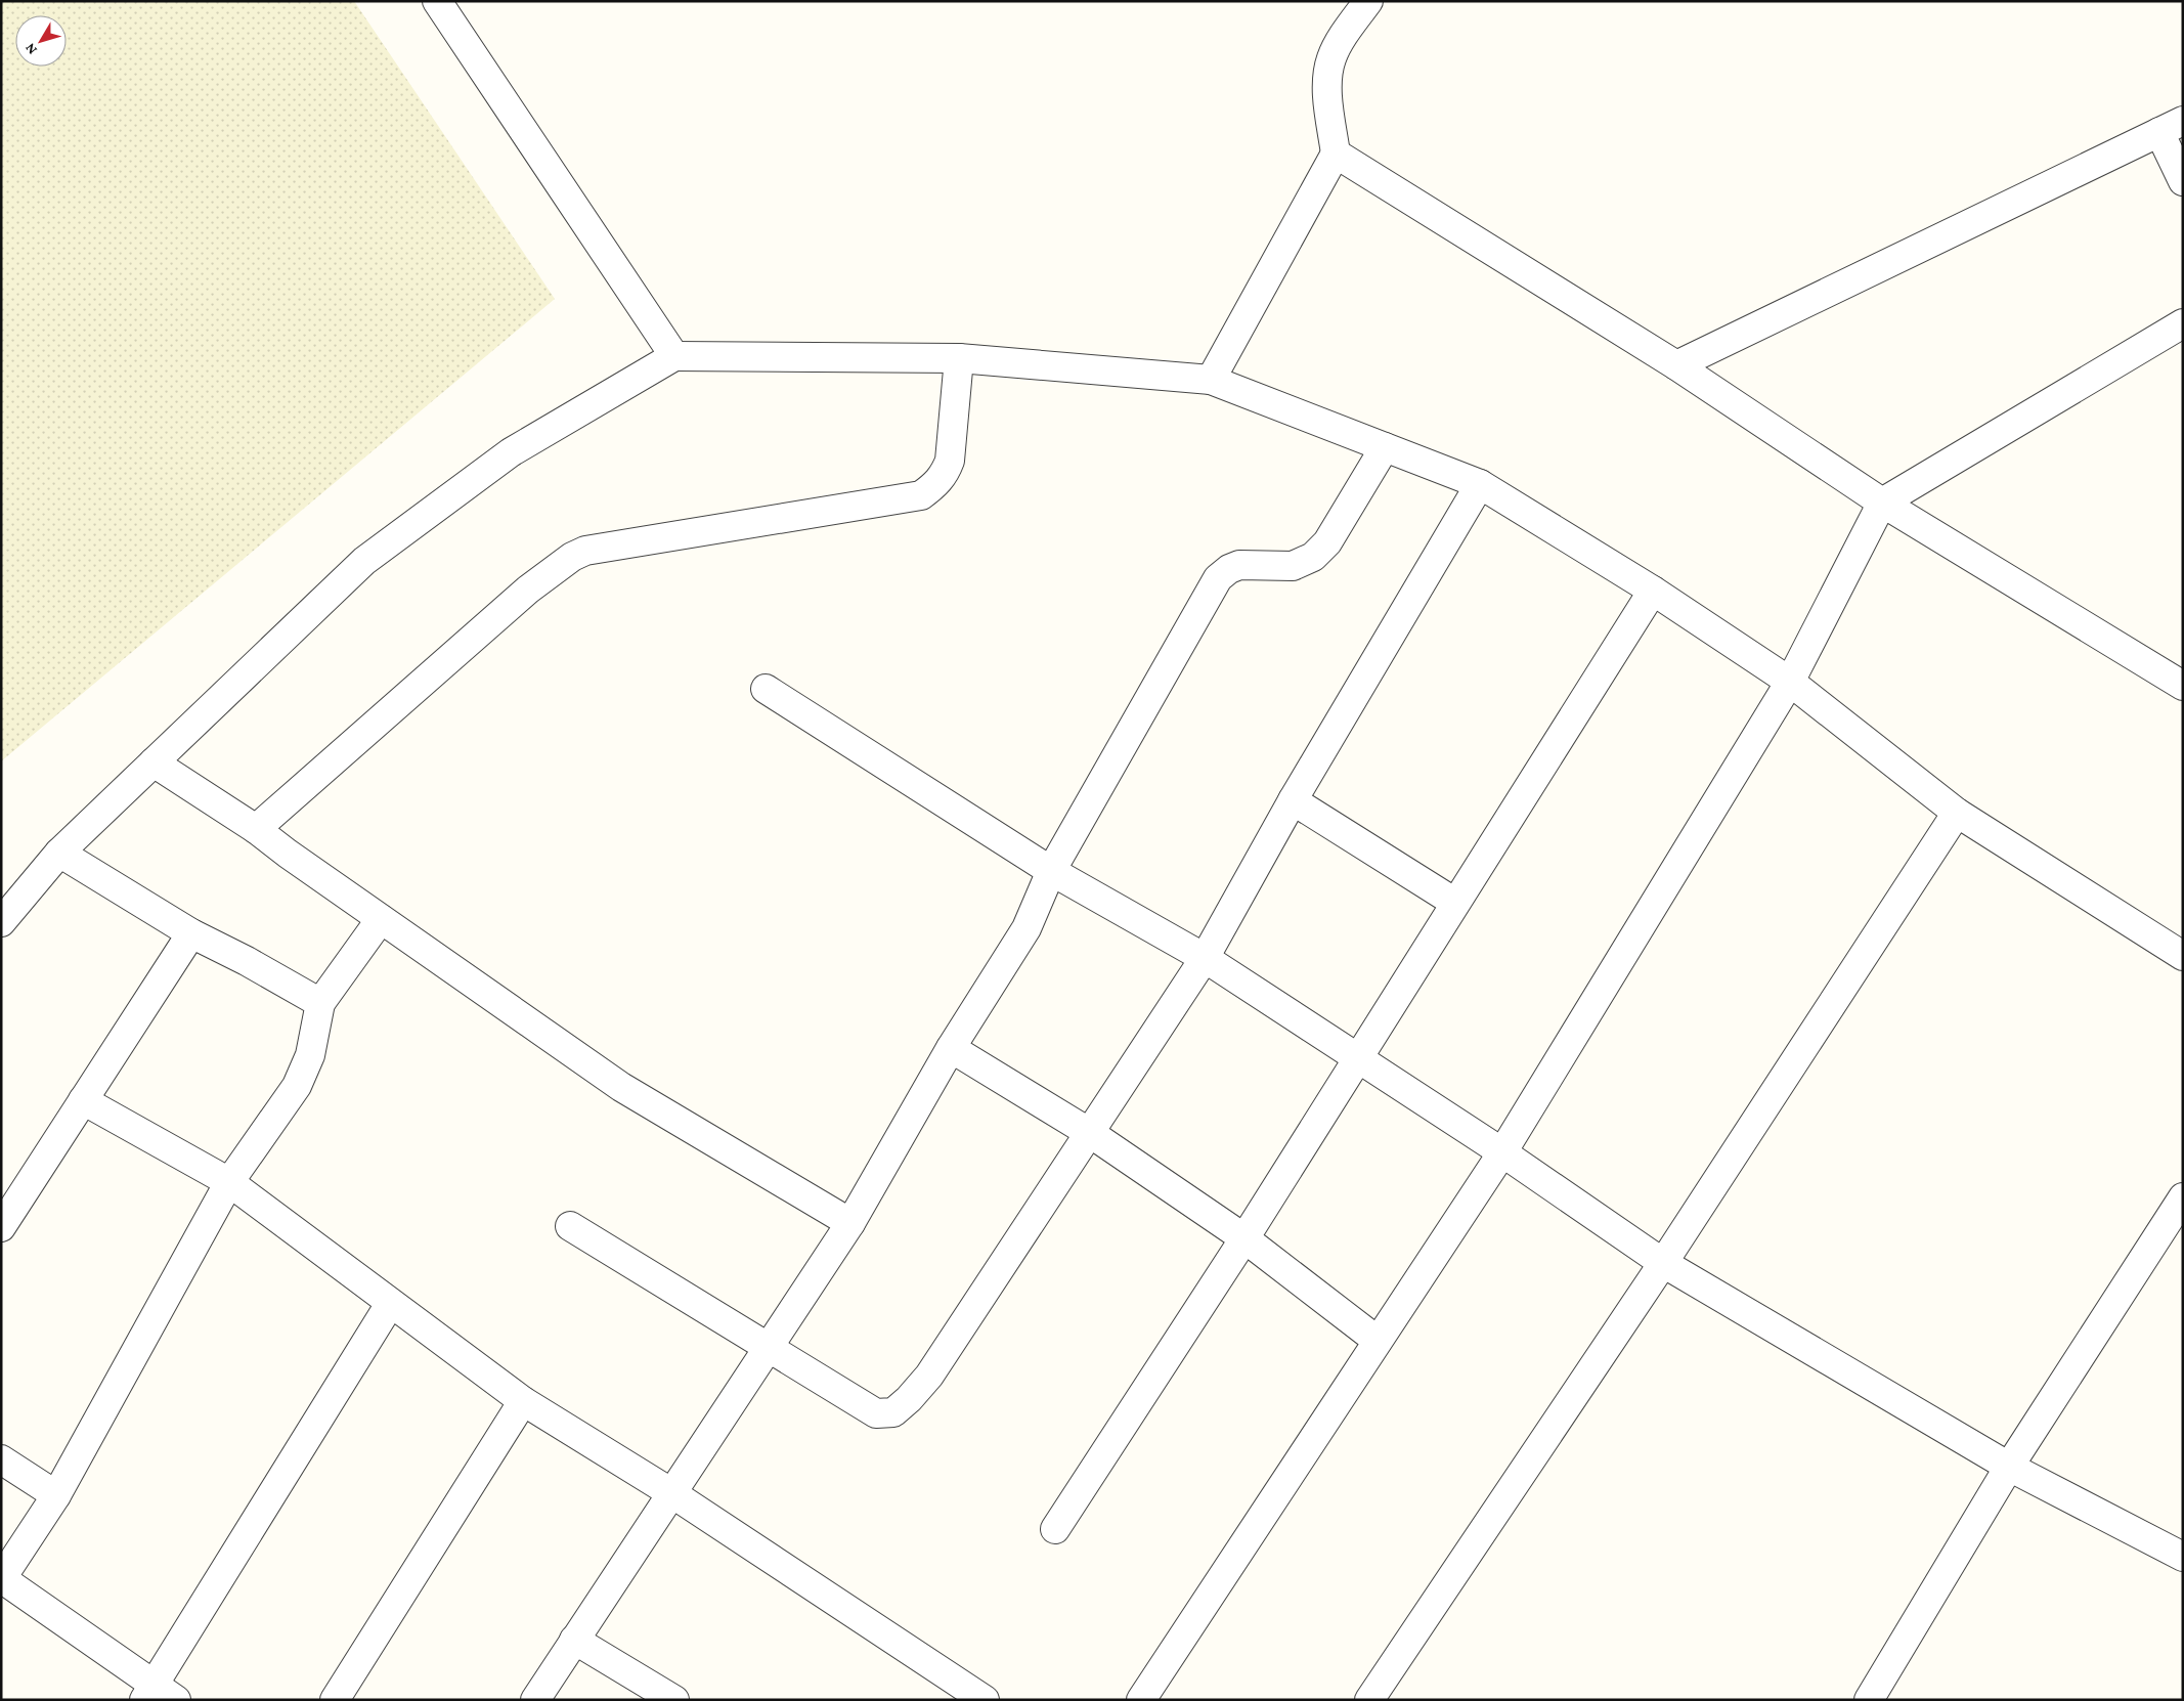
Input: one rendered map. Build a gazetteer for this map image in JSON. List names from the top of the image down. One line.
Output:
{"north":"bottom left"}
